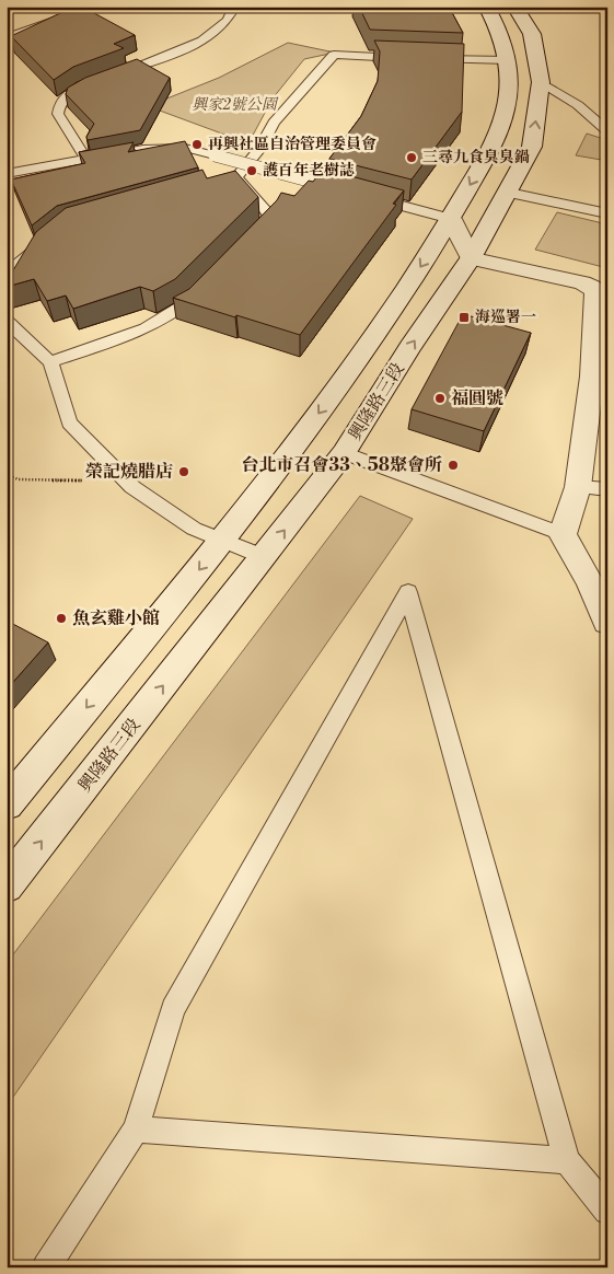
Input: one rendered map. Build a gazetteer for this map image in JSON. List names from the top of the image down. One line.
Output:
{"streets":{"main road":["興隆路三段"]},"parks":["興家2號公園"],"places":{"other":["再興社區自治管理委員會","三尋九食臭臭鍋","護百年老樹誌","福圓號","台北市召會33、58聚會所","榮記燒腊店","魚玄雞小館"],"transit":["海巡署一"]}}
